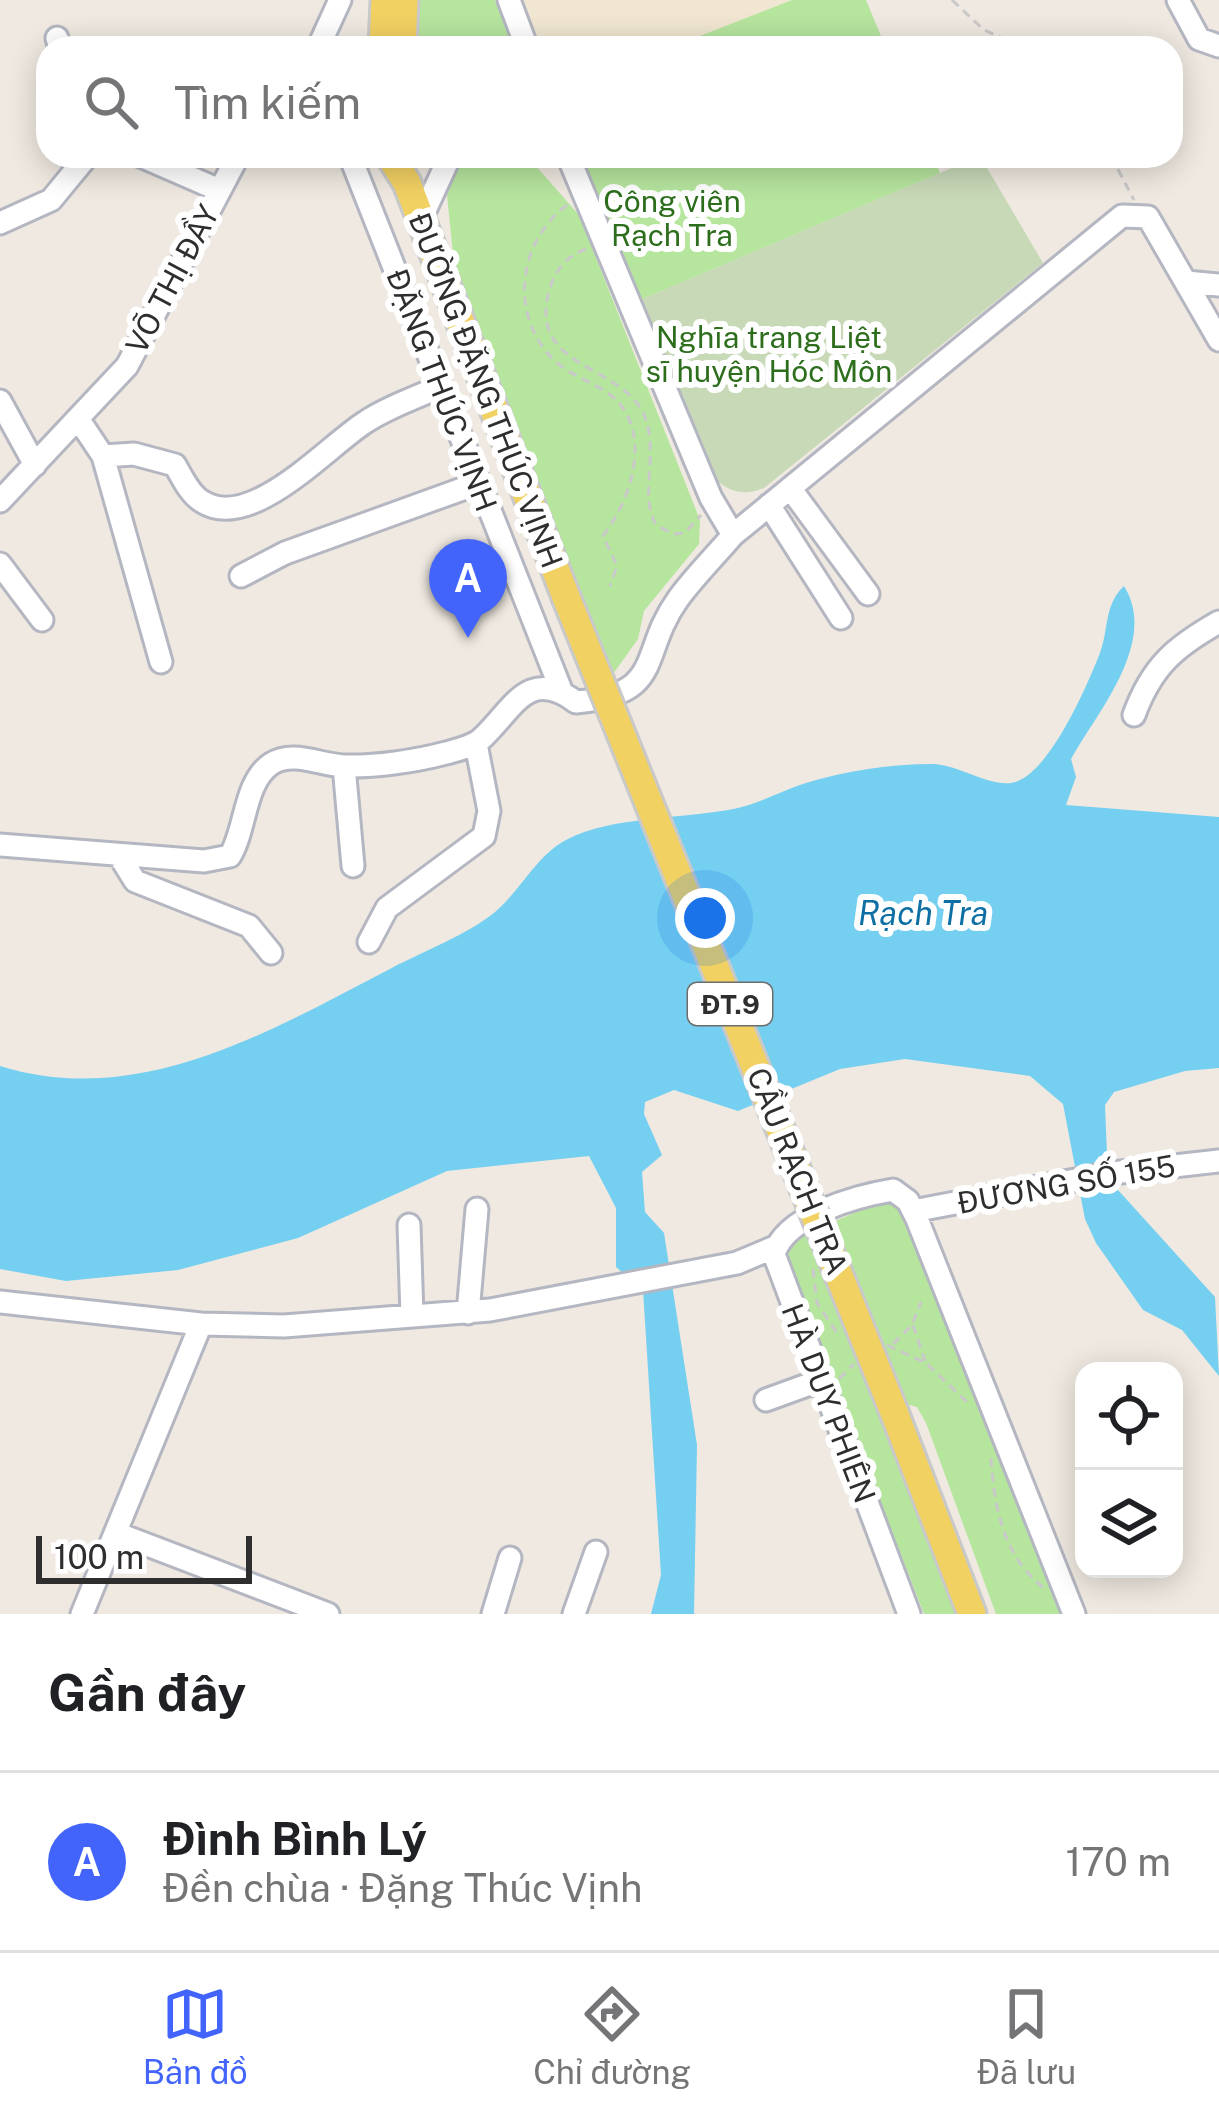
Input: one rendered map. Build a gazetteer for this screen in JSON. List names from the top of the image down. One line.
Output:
{"streets":{"main road":["ĐƯỜNG ĐẶNG THÚC VỊNH","ĐT.9","CẦU RẠCH TRA"],"street":["VÕ THỊ ĐẦY","ĐẶNG THÚC VỊNH","ĐƯƠNG SỐ 155","HÀ DUY PHIÊN"]},"crossings":[["ĐƯỜNG ĐẶNG THÚC VỊNH","CẦU RẠCH TRA"]],"water":["Rạch Tra"],"parks":["Công viên Rạch Tra","Nghĩa trang Liệt sĩ huyện Hóc Môn"],"scale_bar":"100 m","page":{"search":"Tìm kiếm","pins":"A","scale":"100 m","heading":"Gần đây","list":[{"mark":"A","name":"Đình Bình Lý","note":"Đền chùa · Đặng Thúc Vịnh","value":"170 m"}],"nav":["Bản đồ","Chỉ đường","Đã lưu"]}}
